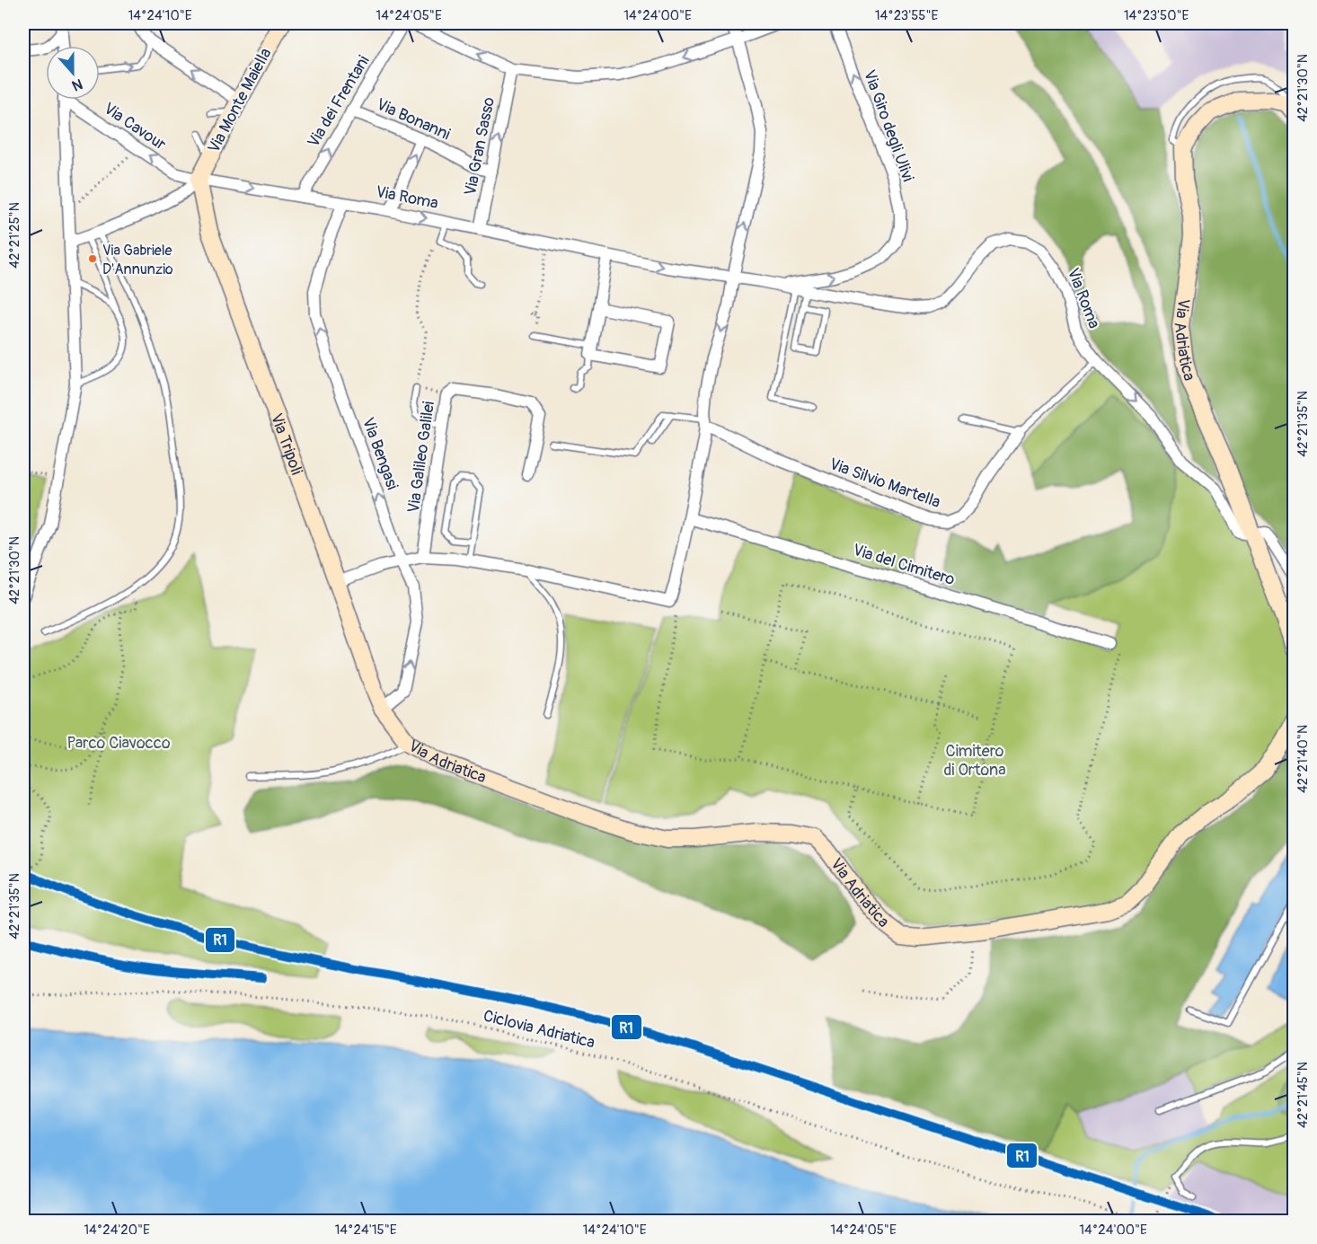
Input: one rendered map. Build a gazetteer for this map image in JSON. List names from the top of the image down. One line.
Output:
{"streets":{"main road":["Via Monte Maiella","Via Adriatica","Via Tripoli"],"street":["Via dei Frentani","Via Bonanni","Via Giro degli Ulivi","Via Cavour","Via Gran Sasso","Via Roma","Via Bengasi","Via Galileo Galilei","Via Silvio Martella","Via del Cimitero"],"path":["Ciclovia Adriatica"]},"crossings":[["Via Monte Maiella","Via Cavour"],["Via Monte Maiella","Via Roma"],["Via Monte Maiella","Via Tripoli"],["Via dei Frentani","Via Bonanni"],["Via dei Frentani","Via Roma"],["Via Bonanni","Via Gran Sasso"],["Via Giro degli Ulivi","Via Roma"],["Via Cavour","Via Roma"],["Via Cavour","Via Tripoli"],["Via Gran Sasso","Via Roma"],["Via Roma","Via Adriatica"],["Via Roma","Via Tripoli"],["Via Roma","Via Bengasi"],["Via Adriatica","Via Tripoli"],["Via Adriatica","Via Bengasi"],["Via Tripoli","Via Bengasi"]],"one_way":["Via Gran Sasso","Via Roma","Via Bengasi"],"parks":["Parco Ciavocco","Cimitero di Ortona"],"places":["Via Gabriele D'Annunzio"],"lines":["transit line R1"],"north":"bottom","coordinates":["14°24'10\"E","14°24'05\"E","14°24'00\"E","14°23'55\"E","14°23'50\"E","42°21'30\"N","42°21'25\"N","42°21'35\"N","42°21'40\"N","42°21'45\"N","14°24'20\"E","14°24'15\"E"]}
